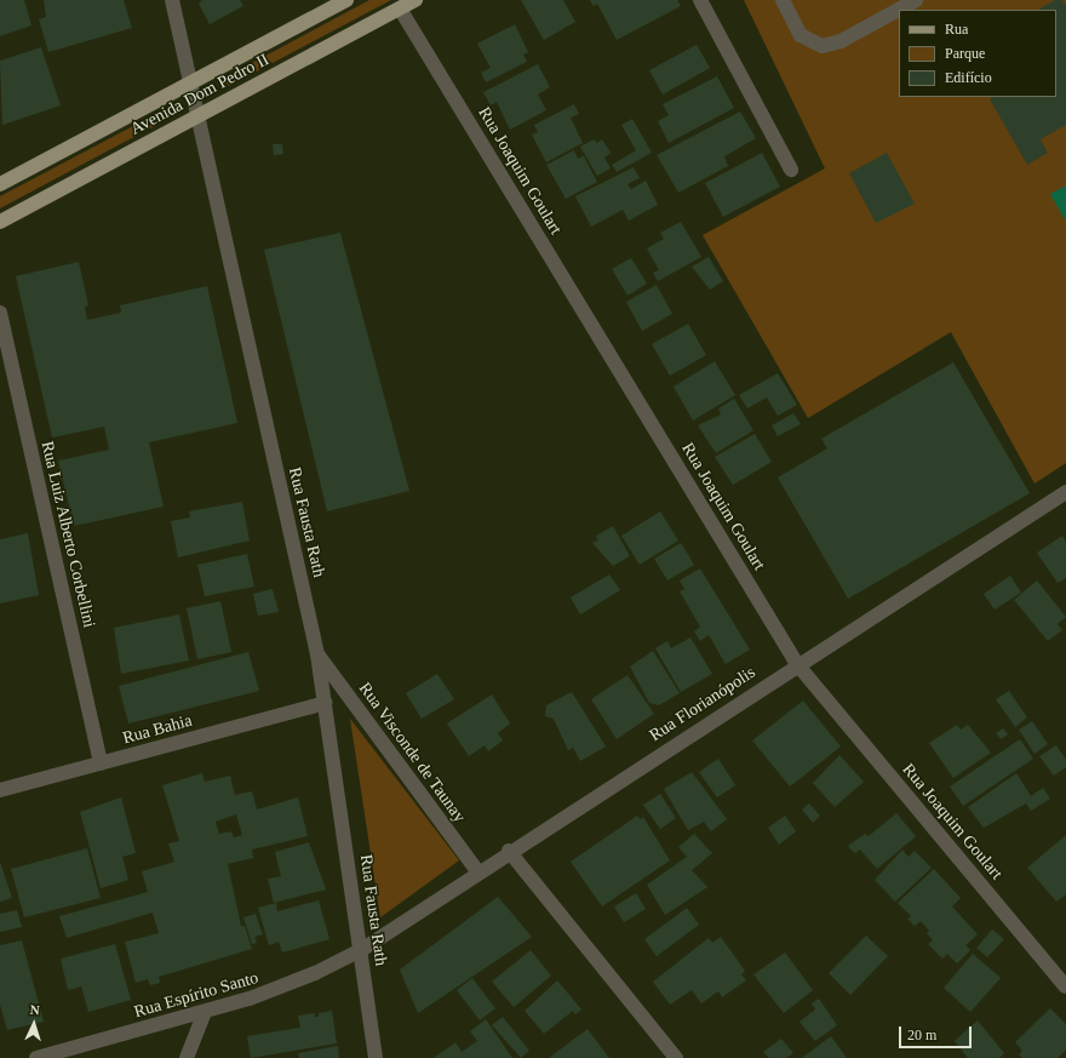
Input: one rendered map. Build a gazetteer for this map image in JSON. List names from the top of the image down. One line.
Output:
{"streets":{"main road":["Avenida Dom Pedro II"],"street":["Rua Joaquim Goulart","Rua Fausta Rath","Rua Luiz Alberto Corbellini","Rua Florianópolis","Rua Bahia","Rua Visconde de Taunay","Rua Espírito Santo"]},"crossings":[["Avenida Dom Pedro II","Rua Joaquim Goulart"],["Avenida Dom Pedro II","Rua Fausta Rath"],["Rua Joaquim Goulart","Rua Florianópolis"],["Rua Fausta Rath","Rua Florianópolis"],["Rua Fausta Rath","Rua Bahia"],["Rua Fausta Rath","Rua Visconde de Taunay"],["Rua Fausta Rath","Rua Espírito Santo"],["Rua Luiz Alberto Corbellini","Rua Bahia"],["Rua Florianópolis","Rua Visconde de Taunay"],["Rua Florianópolis","Rua Espírito Santo"]],"legend":["Rua","Parque","Edifício"],"scale_bar":"20 m","north":"top"}
